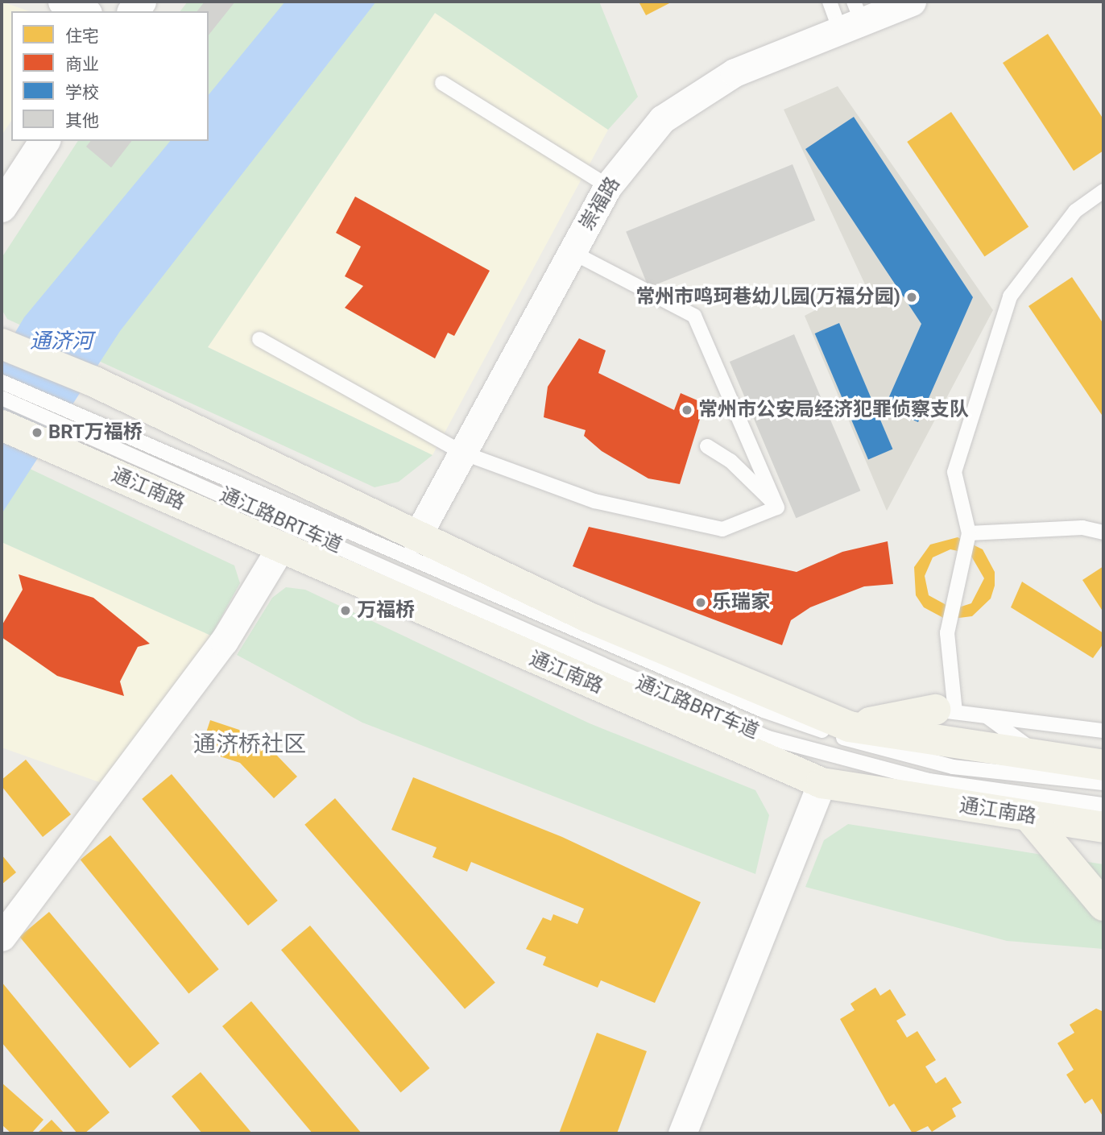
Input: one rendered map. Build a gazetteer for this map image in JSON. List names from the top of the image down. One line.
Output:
{"streets":{"main road":["通江南路"],"street":["崇福路"],"lane":["通江路BRT车道"]},"crossings":[["通江南路","通江路BRT车道"]],"districts":["通济桥社区"],"water":["通济河"],"places":["常州市鸣珂巷幼儿园(万福分园)","常州市公安局经济犯罪侦察支队","BRT万福桥","乐瑞家","万福桥"],"legend":["住宅","商业","学校","其他"]}
